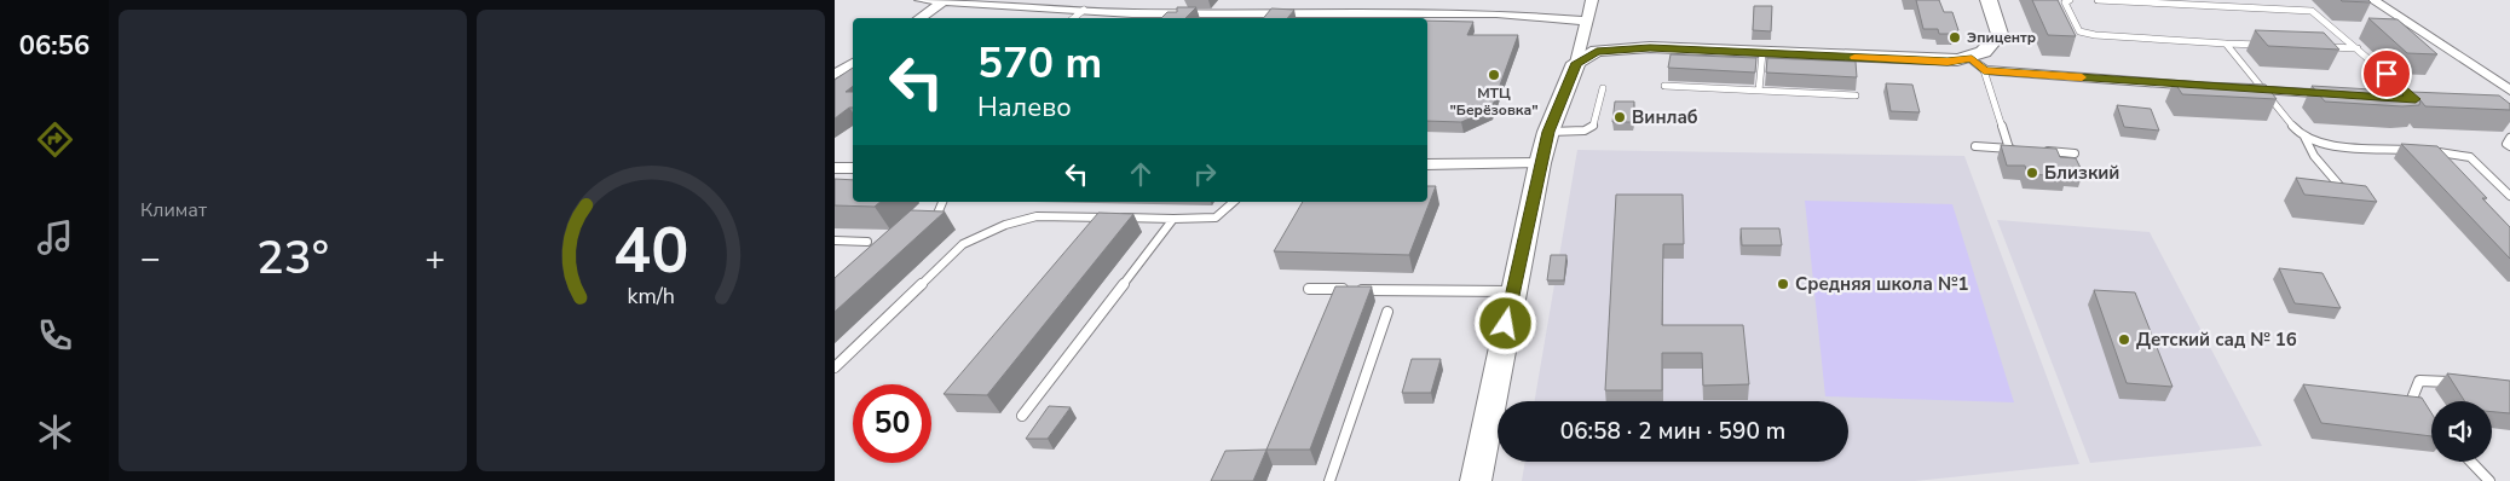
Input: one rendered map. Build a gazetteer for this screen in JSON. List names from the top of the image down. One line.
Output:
{"places":["Эпицентр","МТЦ \"Берёзовка\"","Винлаб","Близкий","Средняя школа №1","Детский сад № 16"],"page":{"tabs":"06:56","tile":"Климат","turn":["570 m","Налево"],"heat":["−","23°","+"],"limit":"50","trip":"06:58 · 2 мин · 590 m","gauge":["40","km/h"]}}
